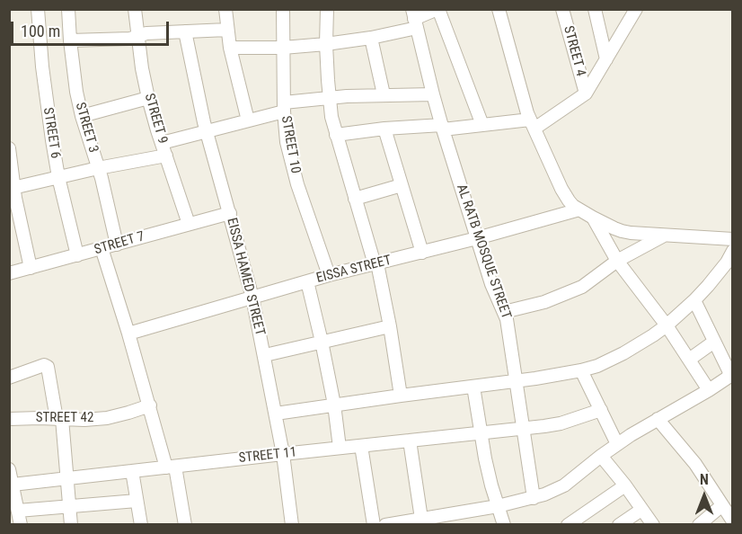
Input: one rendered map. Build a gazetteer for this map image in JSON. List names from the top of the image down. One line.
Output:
{"streets":{"street":["STREET 4","STREET 9","STREET 3","STREET 6","STREET 10","STREET 7","AL RATB MOSQUE STREET","EISSA STREET","EISSA HAMED STREET","STREET 42","STREET 11"]},"crossings":[["STREET 9","STREET 7"],["STREET 3","STREET 7"],["STREET 6","STREET 7"],["STREET 10","EISSA STREET"],["STREET 7","EISSA HAMED STREET"],["AL RATB MOSQUE STREET","EISSA STREET"],["AL RATB MOSQUE STREET","STREET 11"],["EISSA STREET","EISSA HAMED STREET"],["EISSA HAMED STREET","STREET 11"]],"scale_bar":"100 m","north":"top"}
